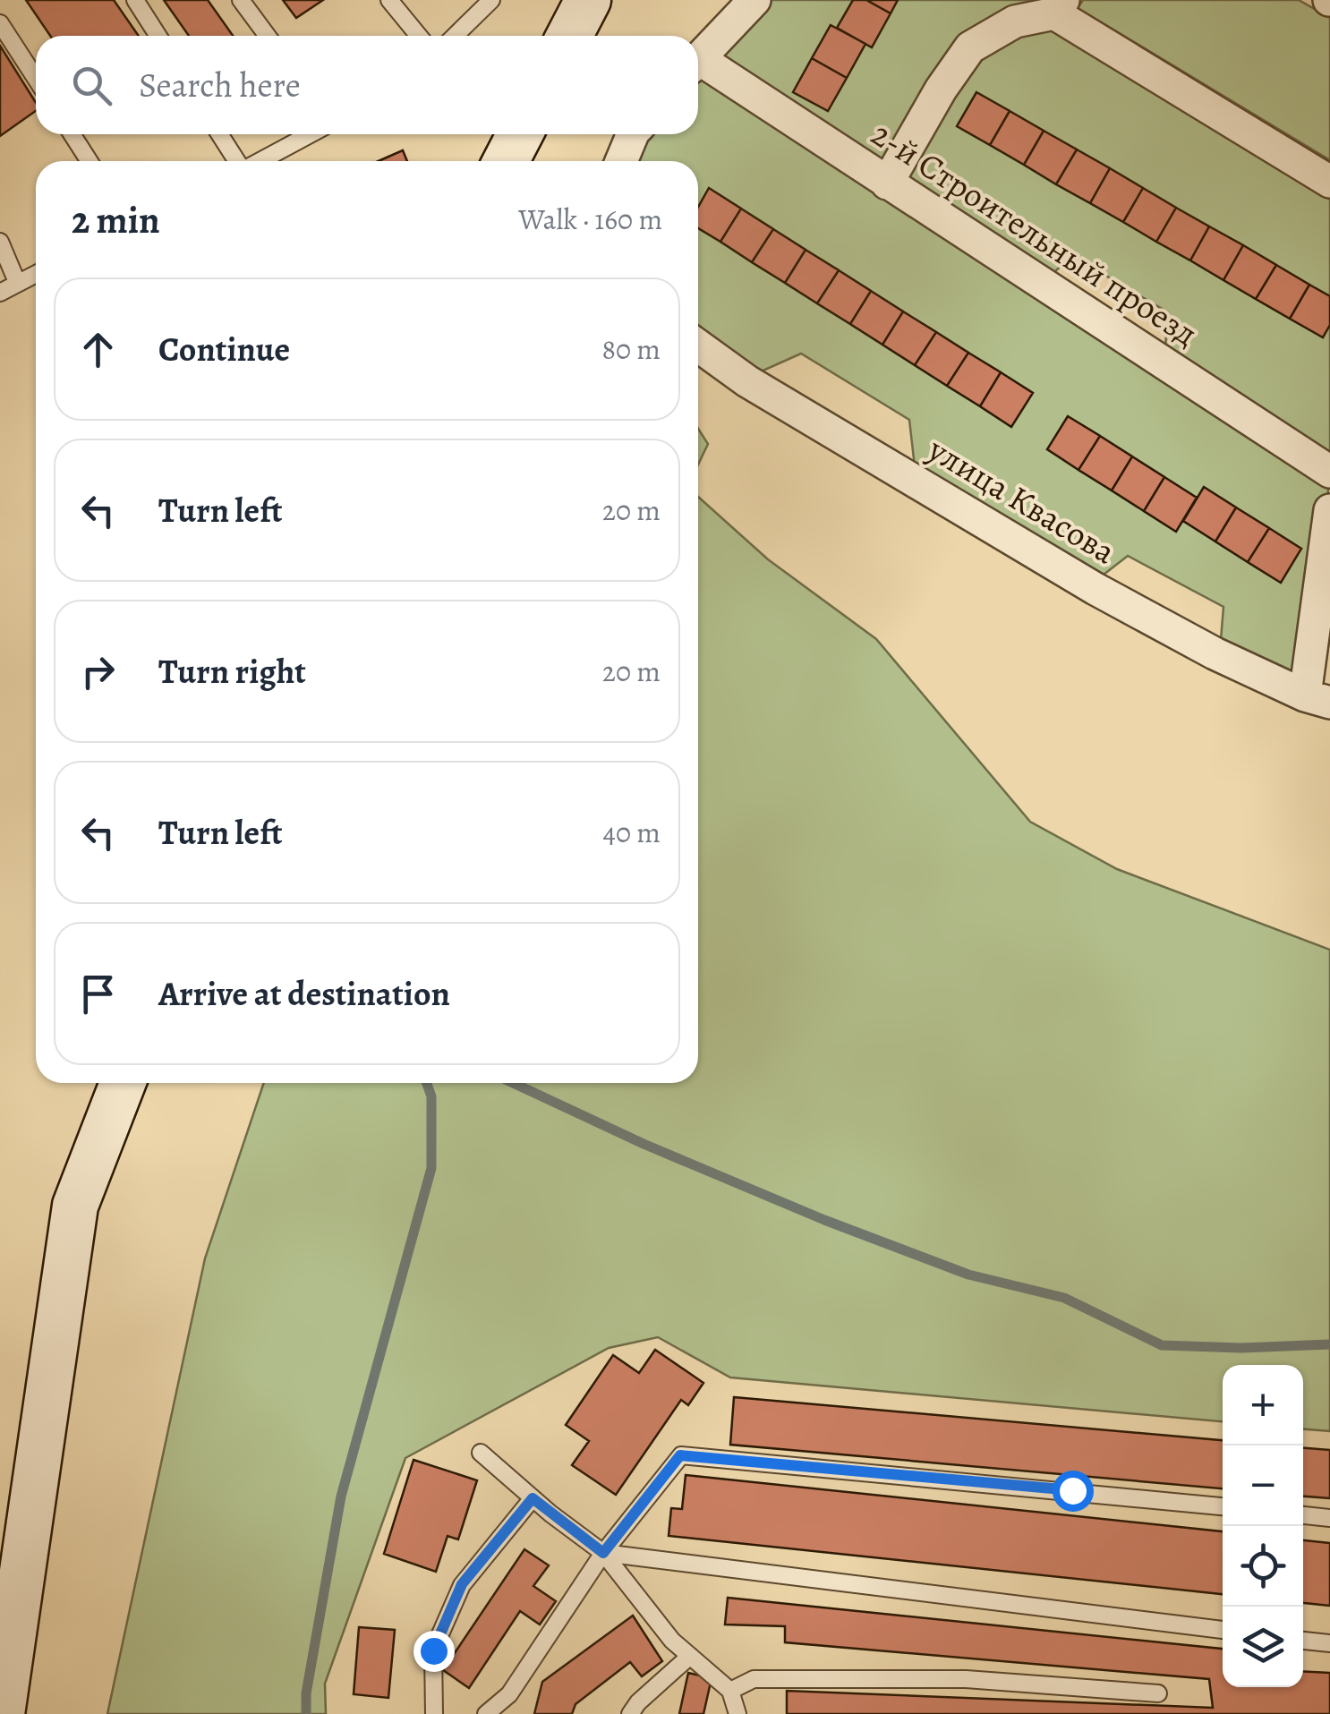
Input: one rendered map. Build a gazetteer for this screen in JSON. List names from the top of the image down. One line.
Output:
{"streets":{"street":["2-й Строительный проезд","улица Квасова"]},"page":{"search":"Search here","heading":["2 min","Walk · 160 m"],"list":[["Continue","80 m"],["Turn left","20 m"],["Turn right","20 m"],["Turn left","40 m"],"Arrive at destination"],"map_buttons":["+","−"]}}
